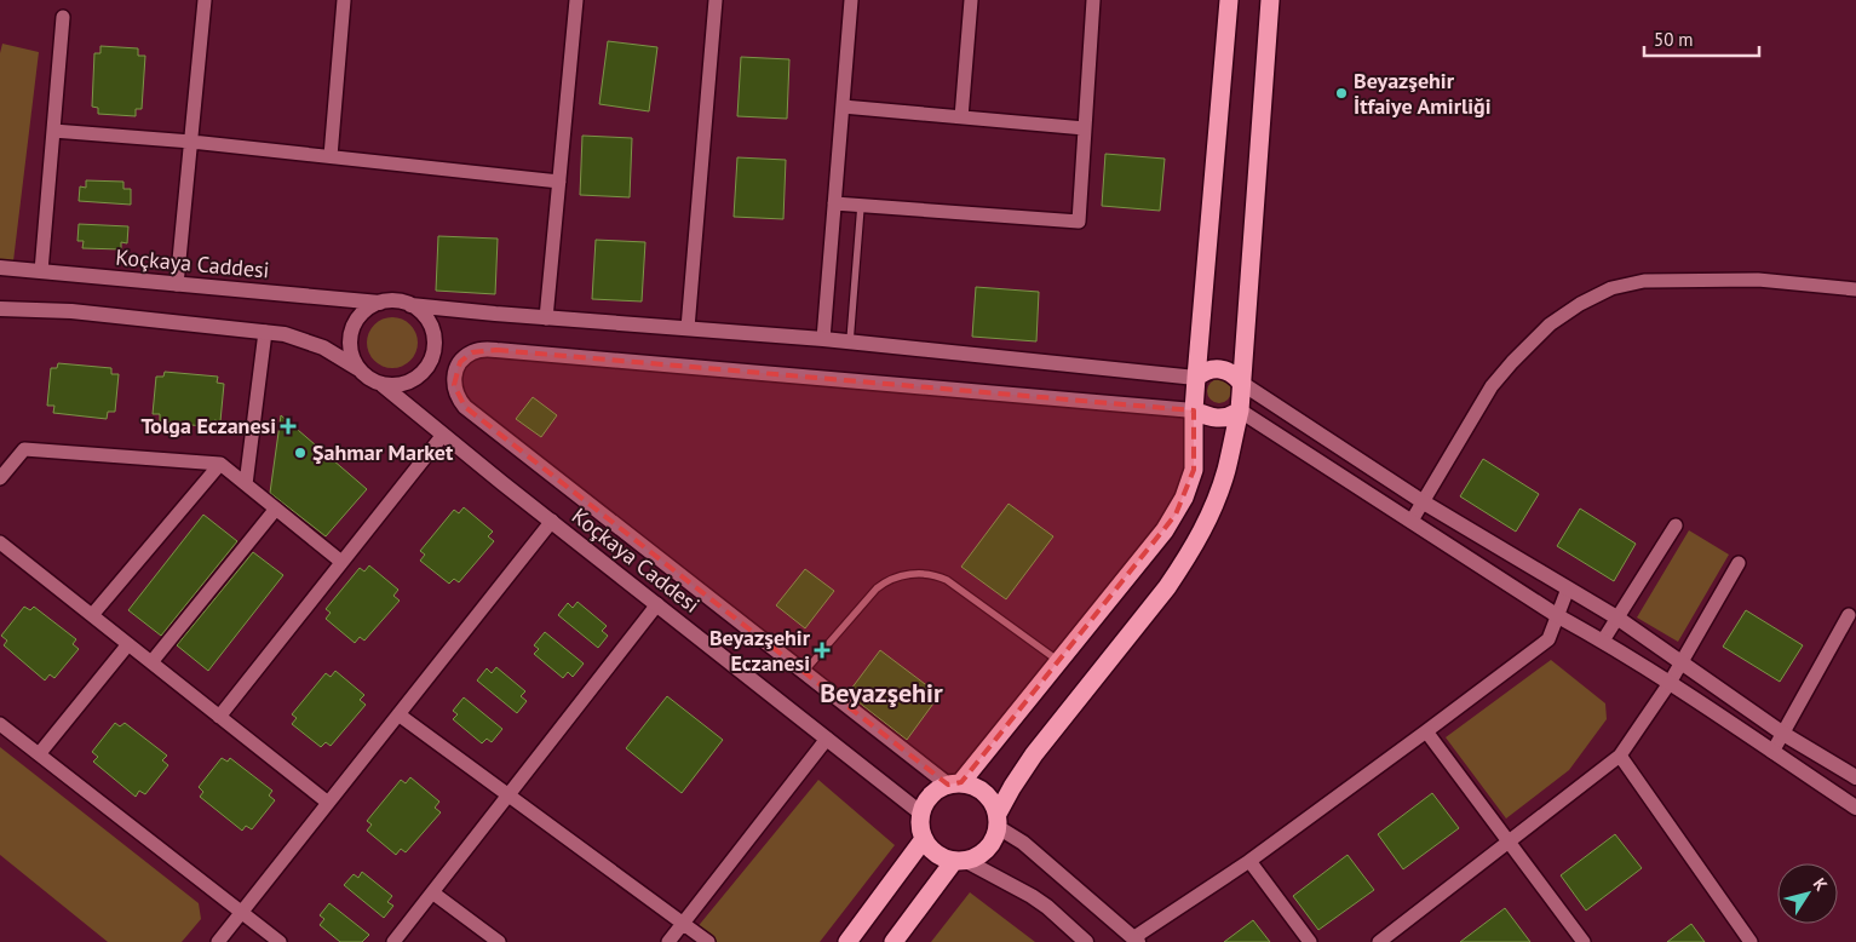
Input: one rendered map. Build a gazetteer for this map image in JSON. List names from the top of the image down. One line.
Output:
{"streets":{"main road":["Koçkaya Caddesi"]},"districts":["Beyazşehir"],"places":{"other":["Beyazşehir İtfaiye Amirliği","Şahmar Market"],"health":["Tolga Eczanesi","Beyazşehir Eczanesi"]},"scale_bar":"50 m","north":"top right"}
